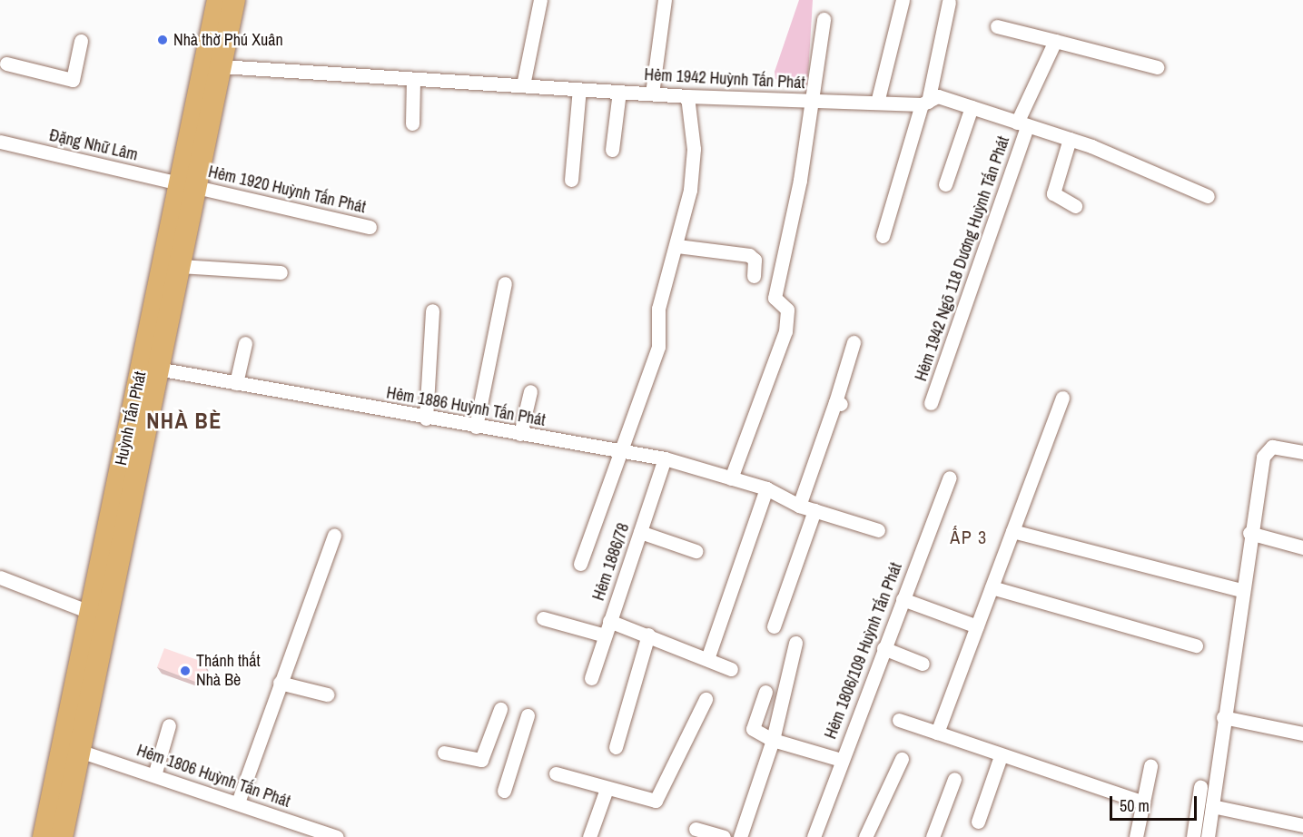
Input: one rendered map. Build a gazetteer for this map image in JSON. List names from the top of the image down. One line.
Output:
{"streets":{"main road":["Huỳnh Tấn Phát"],"street":["Hẻm 1942 Huỳnh Tấn Phát","Đặng Nhữ Lâm","Hẻm 1920 Huỳnh Tấn Phát","Hẻm 1942 Ngõ 118 Dương Huỳnh Tấn Phát","Hẻm 1886 Huỳnh Tấn Phát","Hẻm 1886/78","Hẻm 1806/109 Huỳnh Tấn Phát","Hẻm 1806 Huỳnh Tấn Phát"]},"crossings":[["Hẻm 1942 Huỳnh Tấn Phát","Hẻm 1942 Ngõ 118 Dương Huỳnh Tấn Phát"],["Hẻm 1942 Huỳnh Tấn Phát","Huỳnh Tấn Phát"],["Đặng Nhữ Lâm","Hẻm 1920 Huỳnh Tấn Phát"],["Đặng Nhữ Lâm","Huỳnh Tấn Phát"],["Hẻm 1920 Huỳnh Tấn Phát","Huỳnh Tấn Phát"],["Hẻm 1886 Huỳnh Tấn Phát","Huỳnh Tấn Phát"],["Hẻm 1886 Huỳnh Tấn Phát","Hẻm 1886/78"],["Huỳnh Tấn Phát","Hẻm 1806 Huỳnh Tấn Phát"]],"districts":["NHÀ BÈ","ẤP 3"],"places":["Nhà thờ Phú Xuân","Thánh thất Nhà Bè"],"scale_bar":"50 m"}
